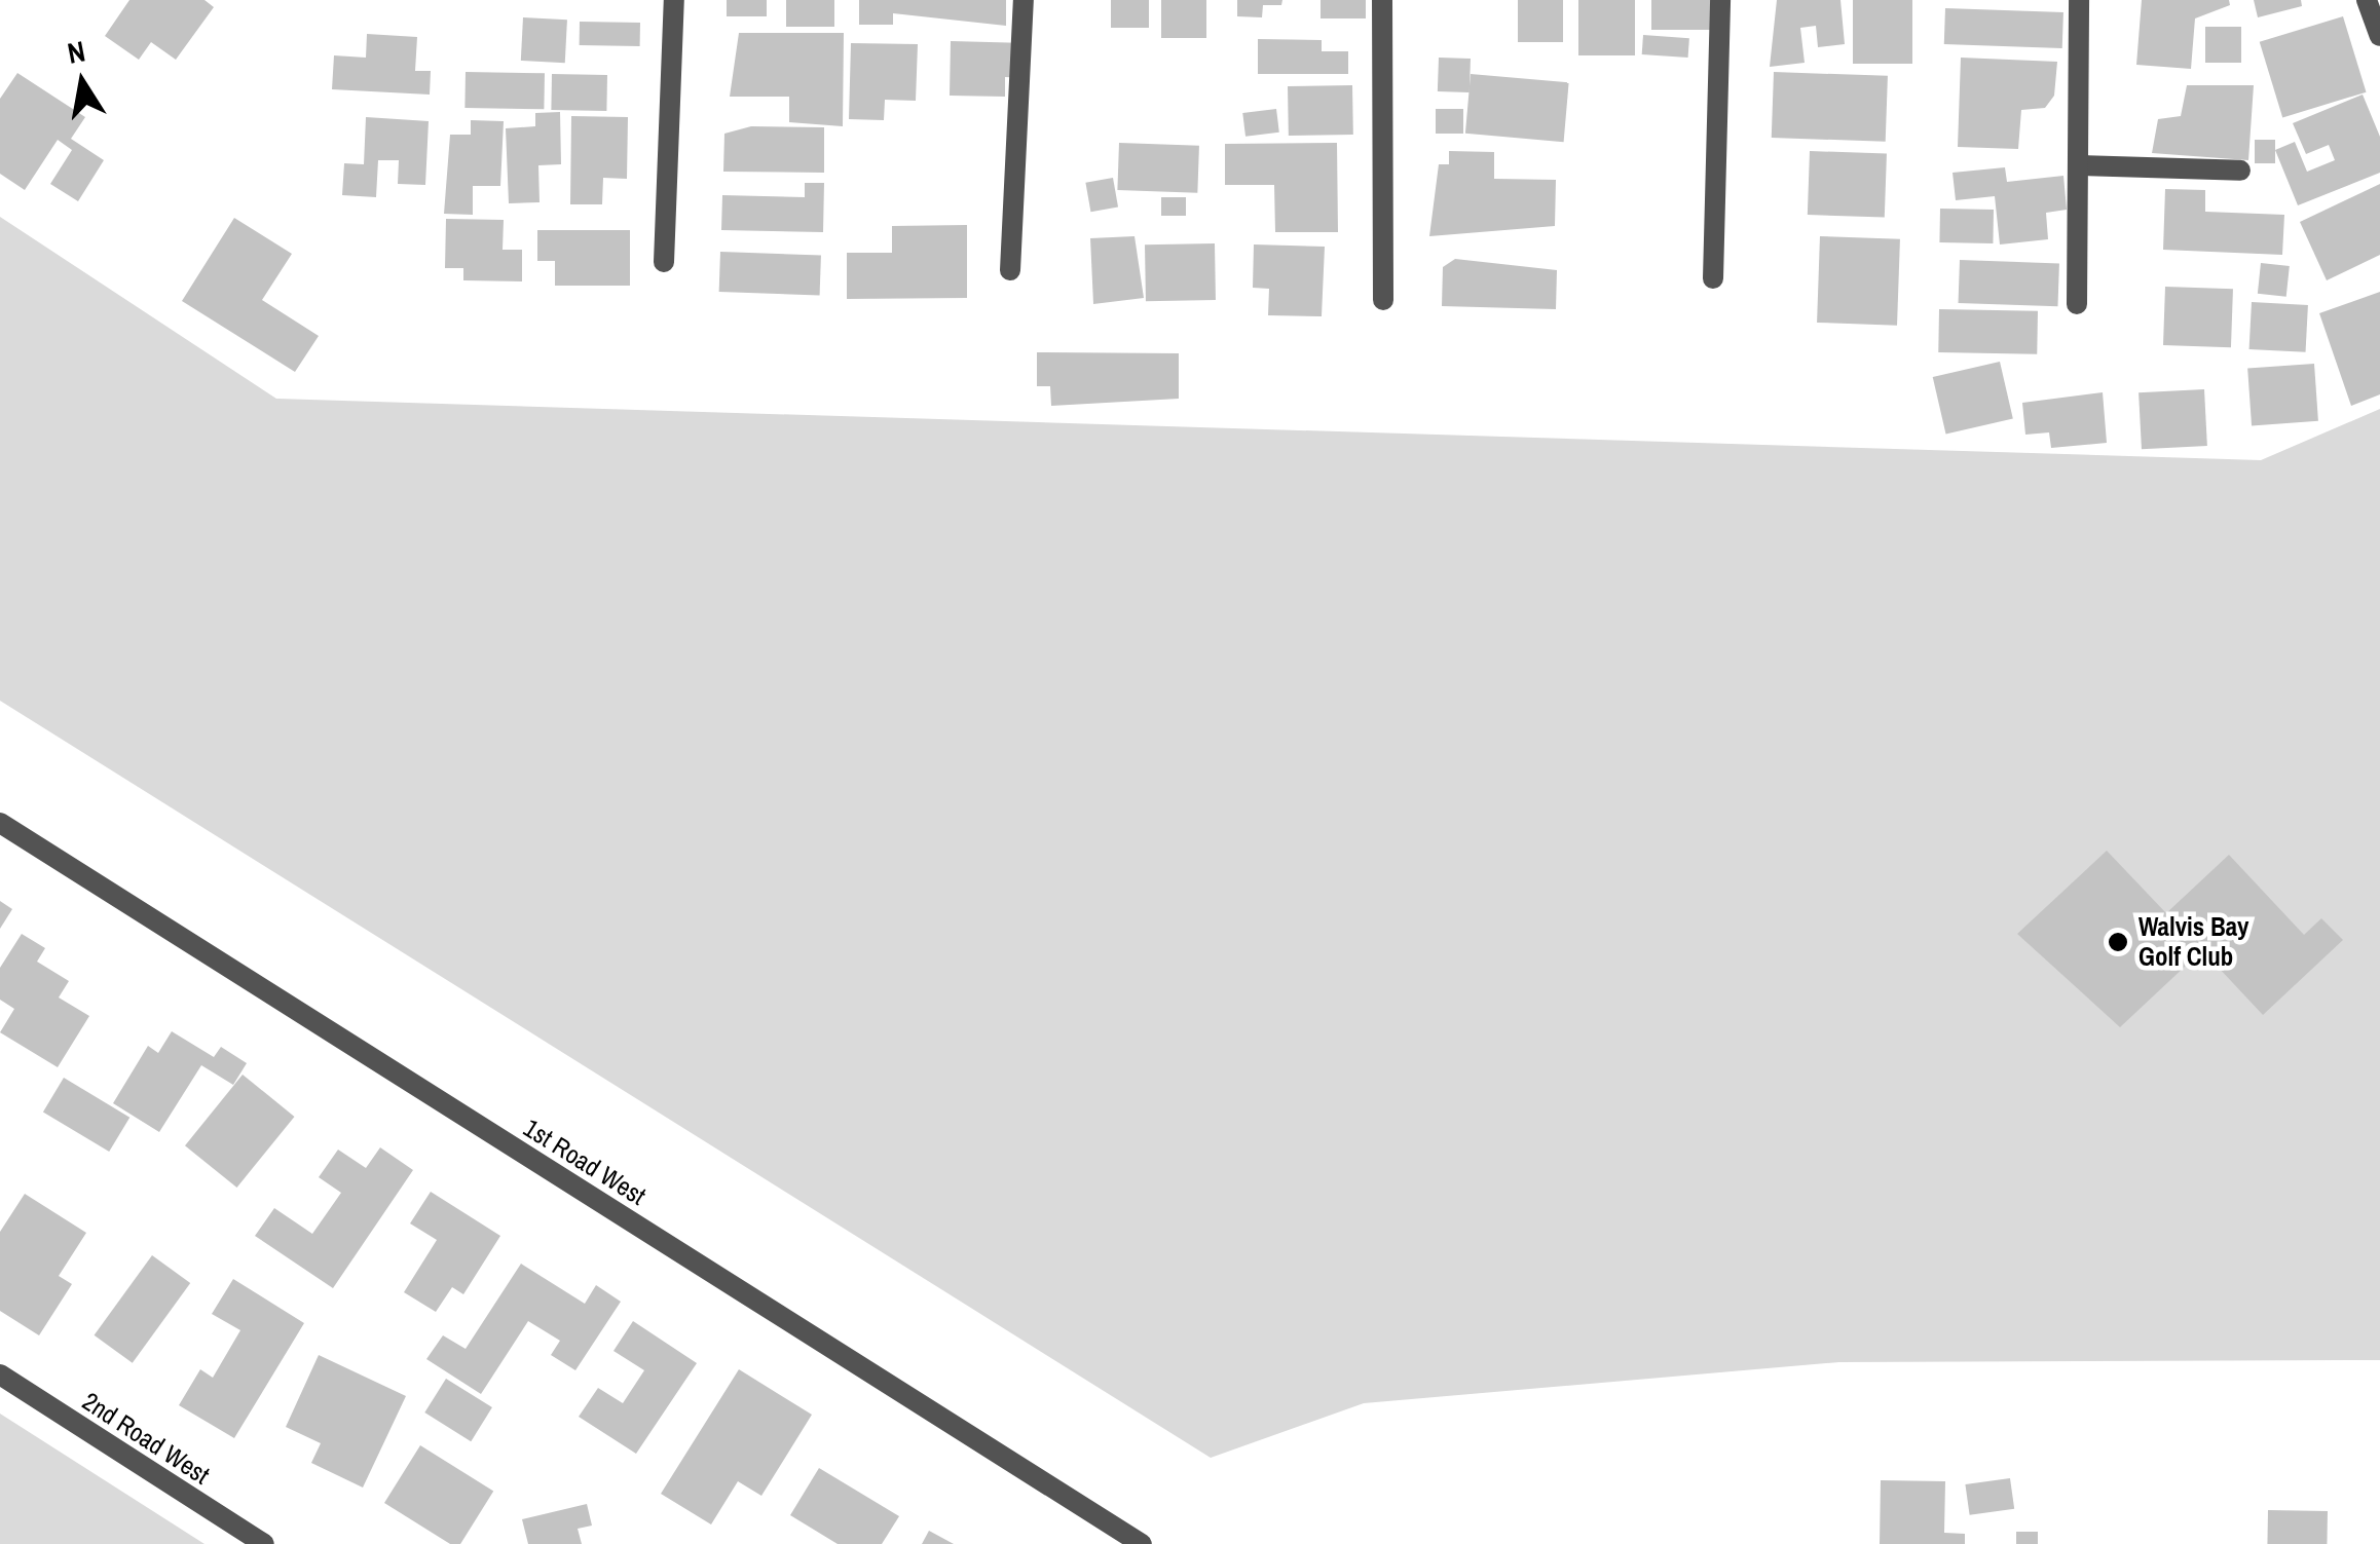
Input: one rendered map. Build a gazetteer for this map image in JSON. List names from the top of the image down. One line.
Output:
{"streets":{"street":["1st Road West","2nd Road West"]},"places":["Walvis Bay Golf Club"],"north":"top"}
